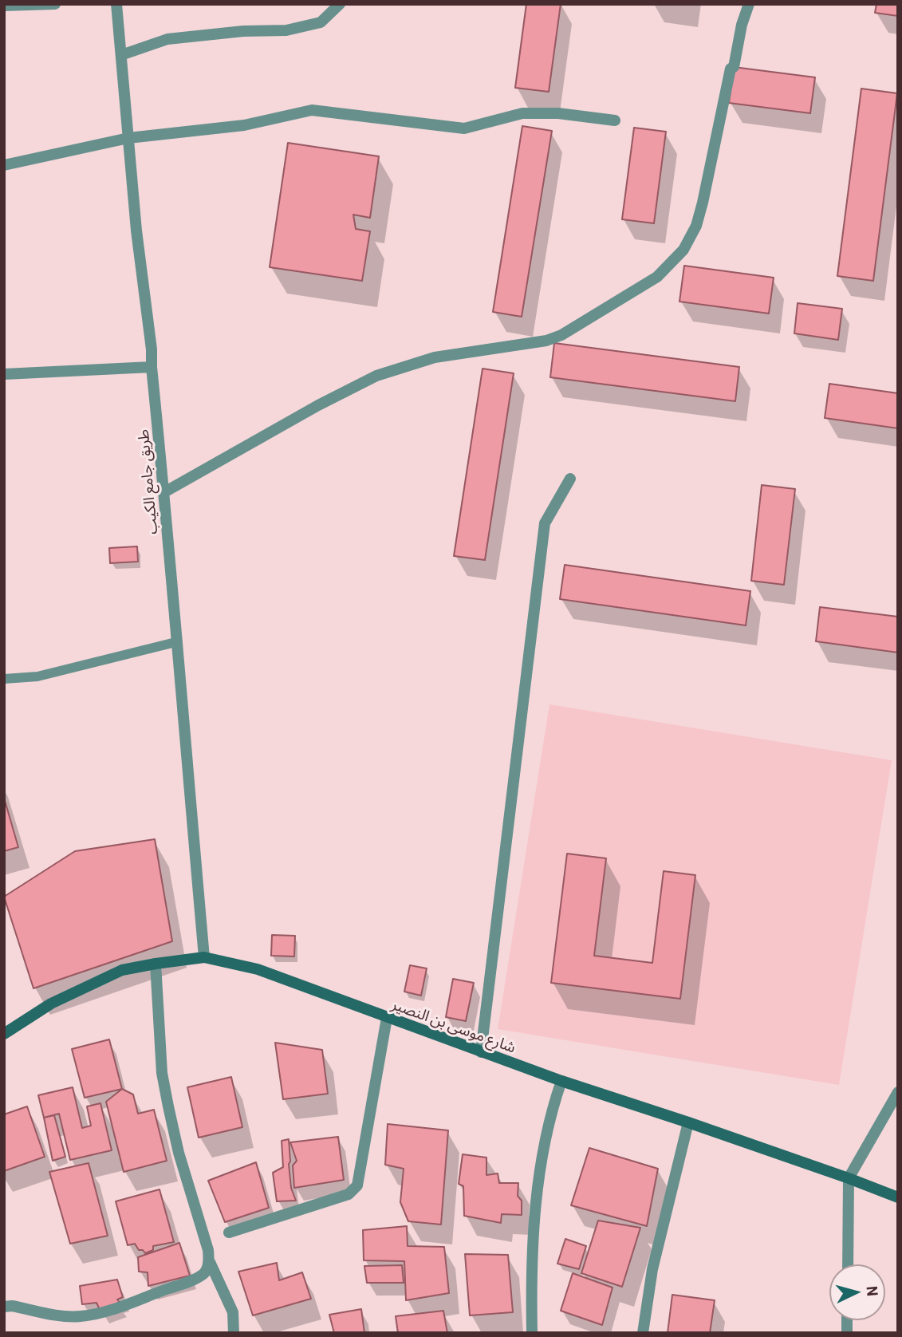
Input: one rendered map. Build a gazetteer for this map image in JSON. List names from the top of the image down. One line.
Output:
{"streets":{"street":["طريق جامع الكيب","شارع موسى بن النصير"]},"crossings":[["طريق جامع الكيب","شارع موسى بن النصير"]],"north":"right"}
